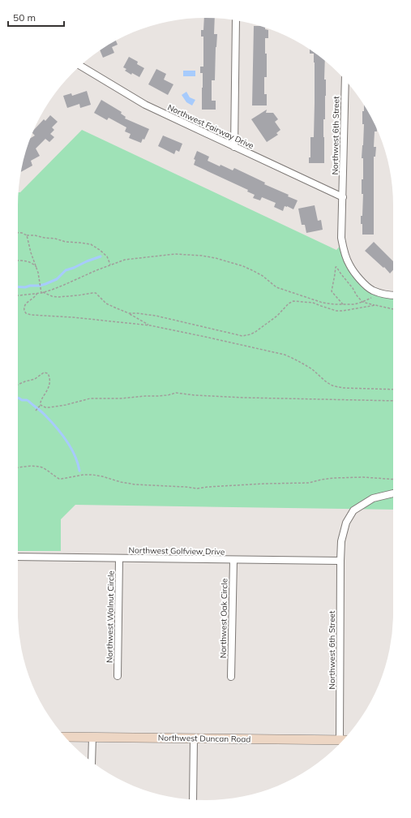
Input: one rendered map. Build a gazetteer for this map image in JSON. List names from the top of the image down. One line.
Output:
{"streets":{"street":["Northwest Fairway Drive","Northwest 6th Street","Northwest Golfview Drive","Northwest Walnut Circle","Northwest Oak Circle","Northwest Duncan Road"]},"crossings":[["Northwest Fairway Drive","Northwest 6th Street"],["Northwest 6th Street","Northwest Golfview Drive"],["Northwest 6th Street","Northwest Duncan Road"],["Northwest Golfview Drive","Northwest Walnut Circle"],["Northwest Golfview Drive","Northwest Oak Circle"]],"scale_bar":"50 m"}
